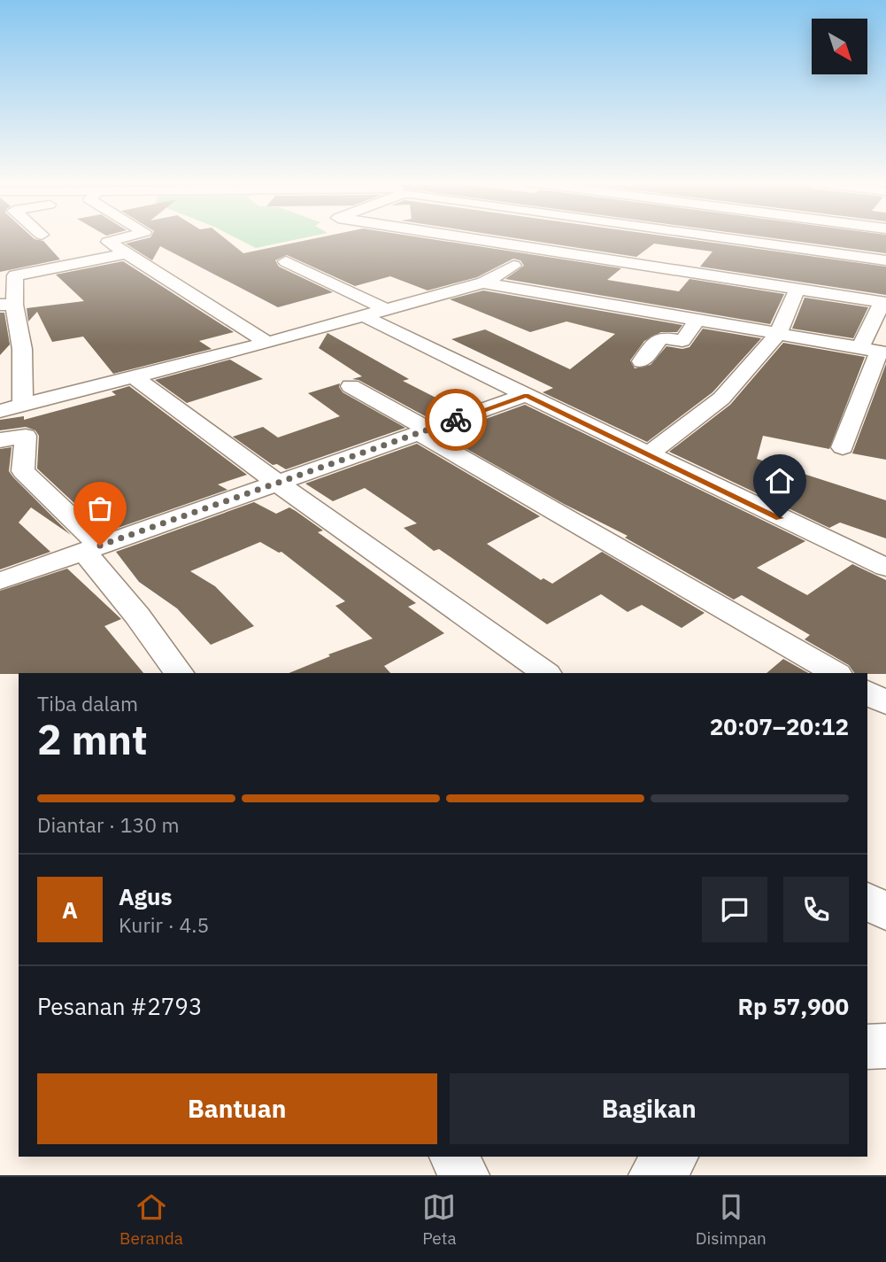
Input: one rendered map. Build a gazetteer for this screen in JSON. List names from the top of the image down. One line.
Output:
{"north":"bottom right","page":{"heading":["2 mnt","Tiba dalam","20:07–20:12"],"panel":["Agus","Kurir · 4.5","Pesanan #2793","Rp 57,900"],"bar":"Diantar · 130 m","round":"A","buttons":["Bantuan","Bagikan"],"tabs":["Beranda","Peta","Disimpan"]}}
